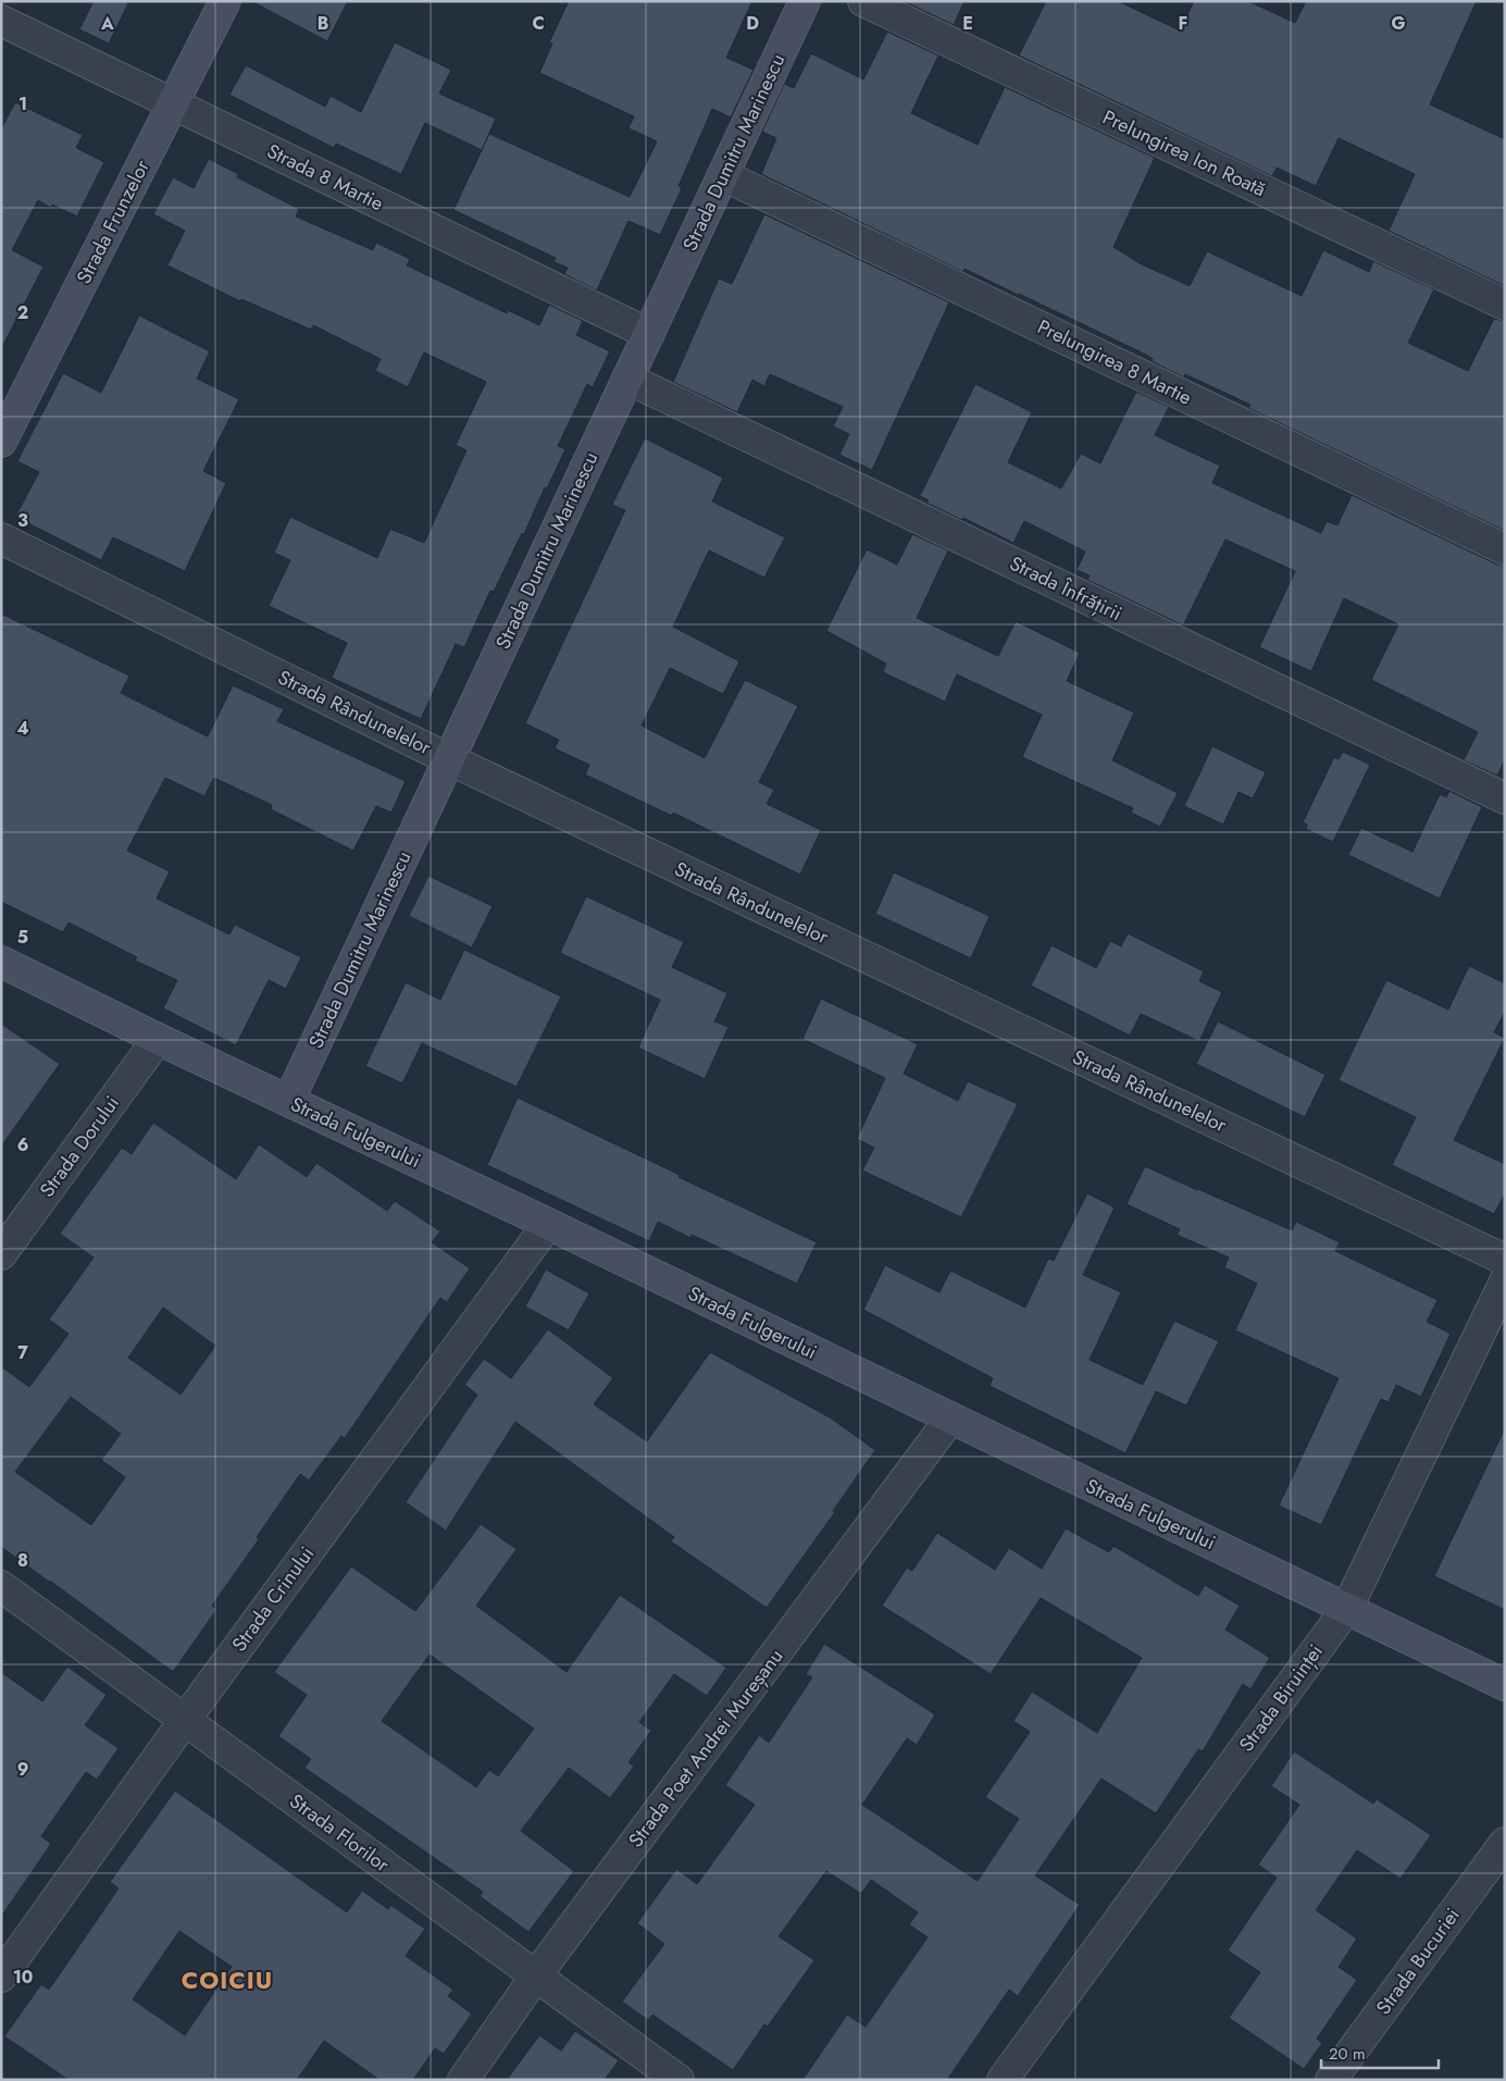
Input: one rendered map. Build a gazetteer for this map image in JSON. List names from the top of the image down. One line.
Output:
{"streets":{"street":["Strada Dumitru Marinescu","Prelungirea Ion Roată","Strada 8 Martie","Strada Frunzelor","Prelungirea 8 Martie","Strada Înfrățirii","Strada Rândunelelor","Strada Fulgerului","Strada Dorului","Strada Crinului","Strada Biruinței","Strada Poet Andrei Mureșanu","Strada Florilor","Strada Bucuriei"]},"crossings":[["Strada Dumitru Marinescu","Strada 8 Martie"],["Strada Dumitru Marinescu","Prelungirea 8 Martie"],["Strada Dumitru Marinescu","Strada Înfrățirii"],["Strada Dumitru Marinescu","Strada Rândunelelor"],["Strada Dumitru Marinescu","Strada Fulgerului"],["Strada 8 Martie","Strada Frunzelor"],["Strada Fulgerului","Strada Dorului"],["Strada Fulgerului","Strada Crinului"],["Strada Fulgerului","Strada Biruinței"],["Strada Fulgerului","Strada Poet Andrei Mureșanu"],["Strada Crinului","Strada Florilor"],["Strada Poet Andrei Mureșanu","Strada Florilor"]],"districts":["COICIU"],"scale_bar":"20 m","grid":{"columns":["A","B","C","D","E","F","G"],"rows":["1","2","3","4","5","6","7","8","9","10"]}}
